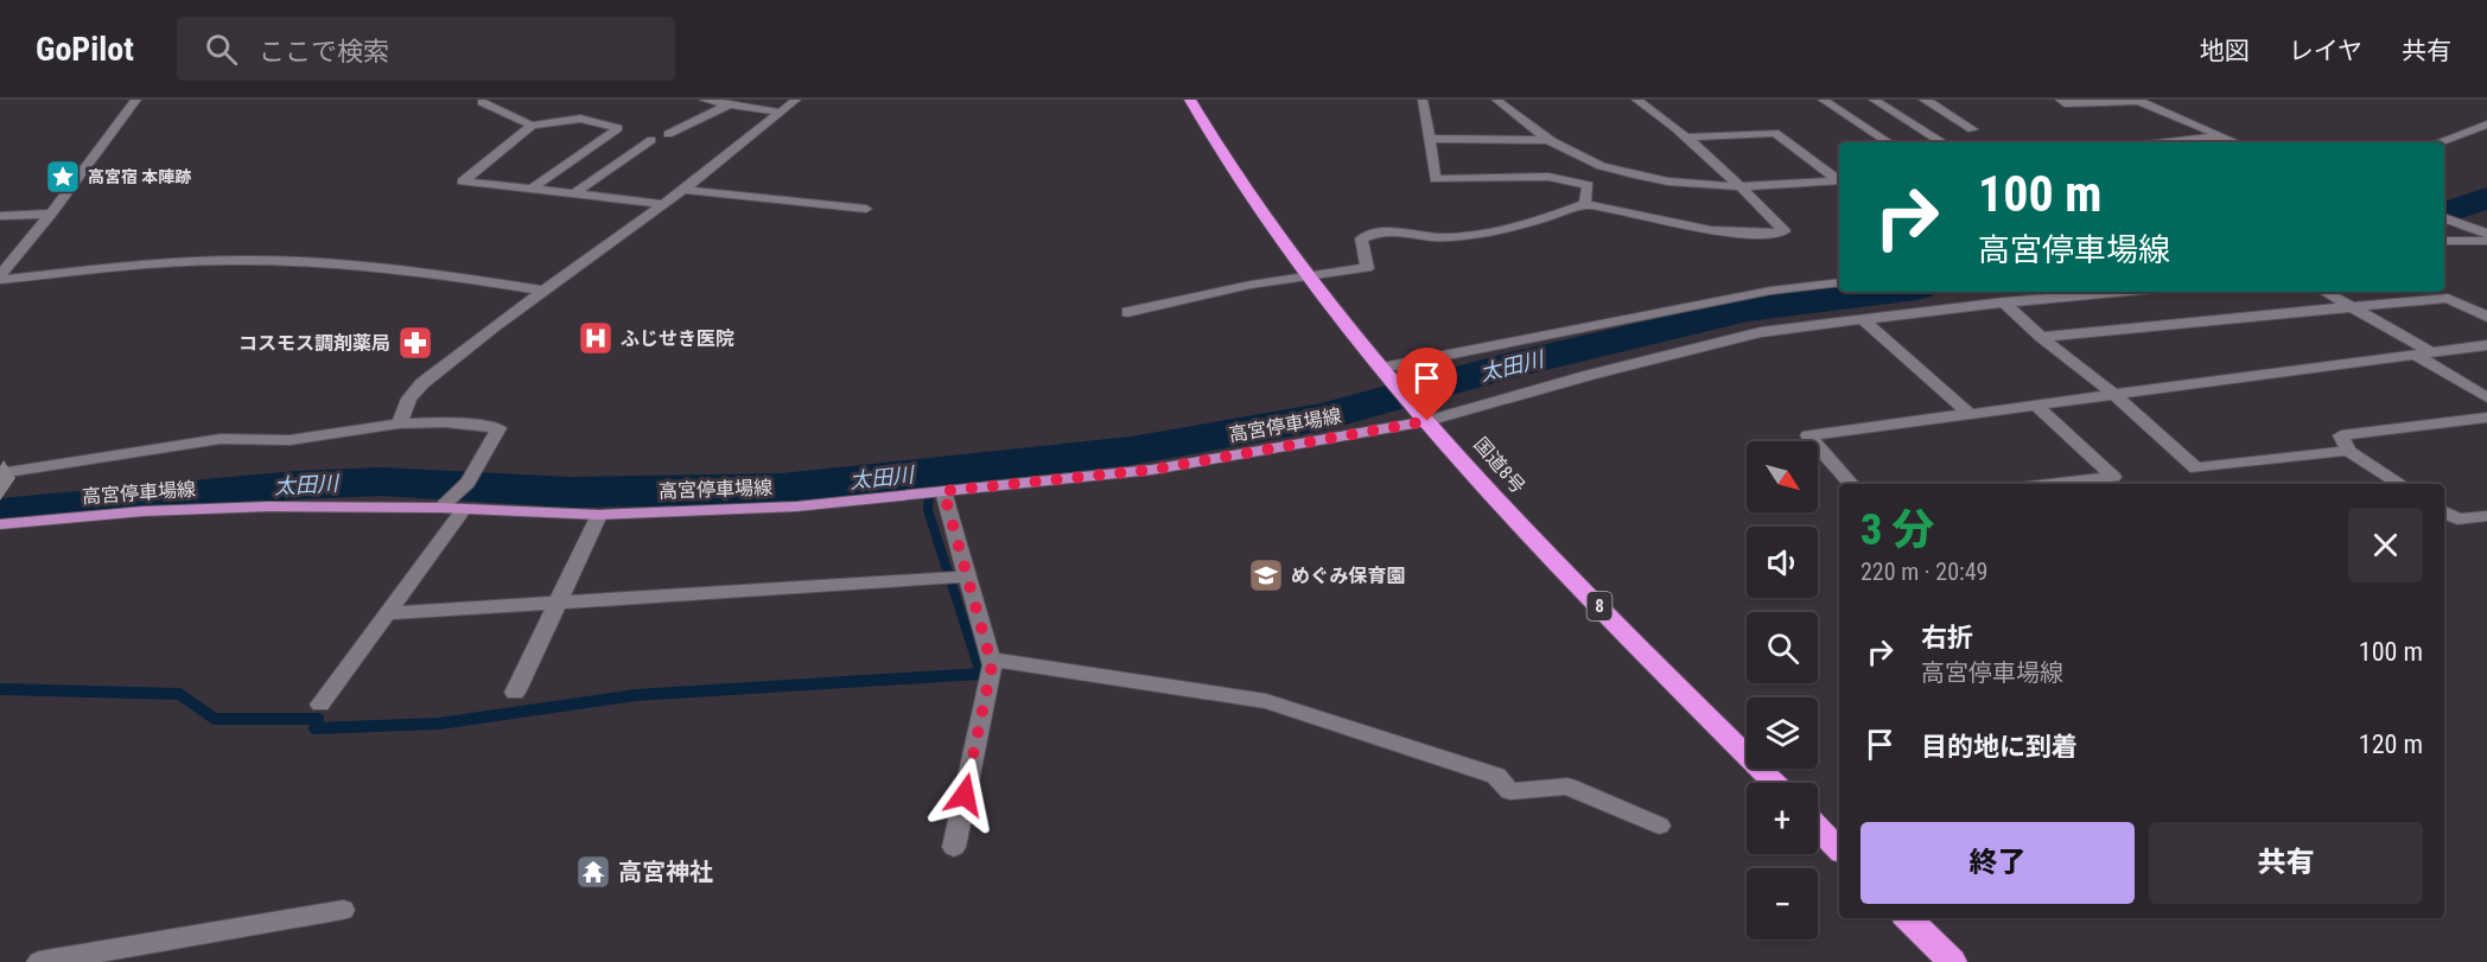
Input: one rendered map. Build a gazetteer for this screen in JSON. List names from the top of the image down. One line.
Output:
{"streets":{"highway":["国道8号","8"],"main road":["高宮停車場線"]},"crossings":[["高宮停車場線","国道8号"]],"water":["太田川"],"places":{"place":["高宮宿 本陣跡"],"hospital":["ふじせき医院"],"pharmacy":["コスモス調剤薬局"],"school or university":["めぐみ保育園"],"temple":["高宮神社"]},"north":"bottom right","page":{"header":"GoPilot","search":"ここで検索","nav":["地図","レイヤ","共有"],"turn":["100 m","高宮停車場線"],"map_buttons":["+","−"],"heading":["3 分","220 m · 20:49"],"list":[{"name":"右折","note":"高宮停車場線","value":"100 m"},{"name":"目的地に到着","value":"120 m"}],"buttons":["終了","共有"]}}
